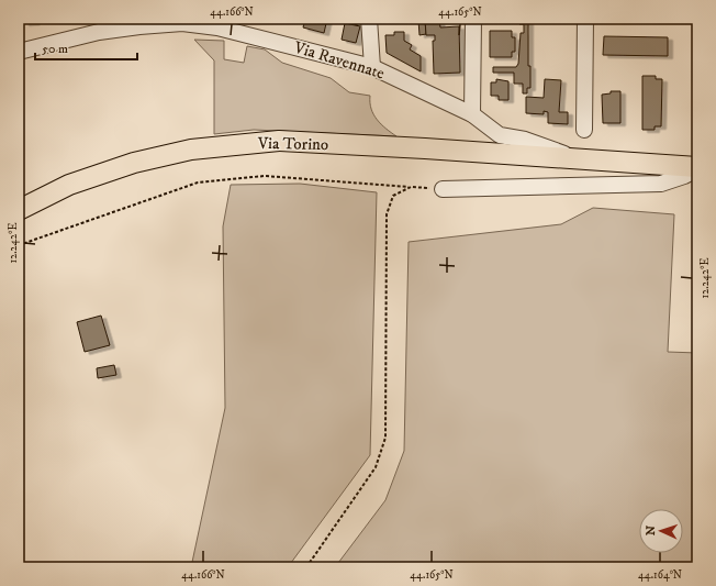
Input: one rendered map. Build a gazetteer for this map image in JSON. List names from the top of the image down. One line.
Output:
{"streets":{"main road":["Via Ravennate","Via Torino"]},"crossings":[["Via Ravennate","Via Torino"]],"scale_bar":"50 m","north":"left","coordinates":["44.166°N","44.165°N","12.242°E","44.164°N"]}
